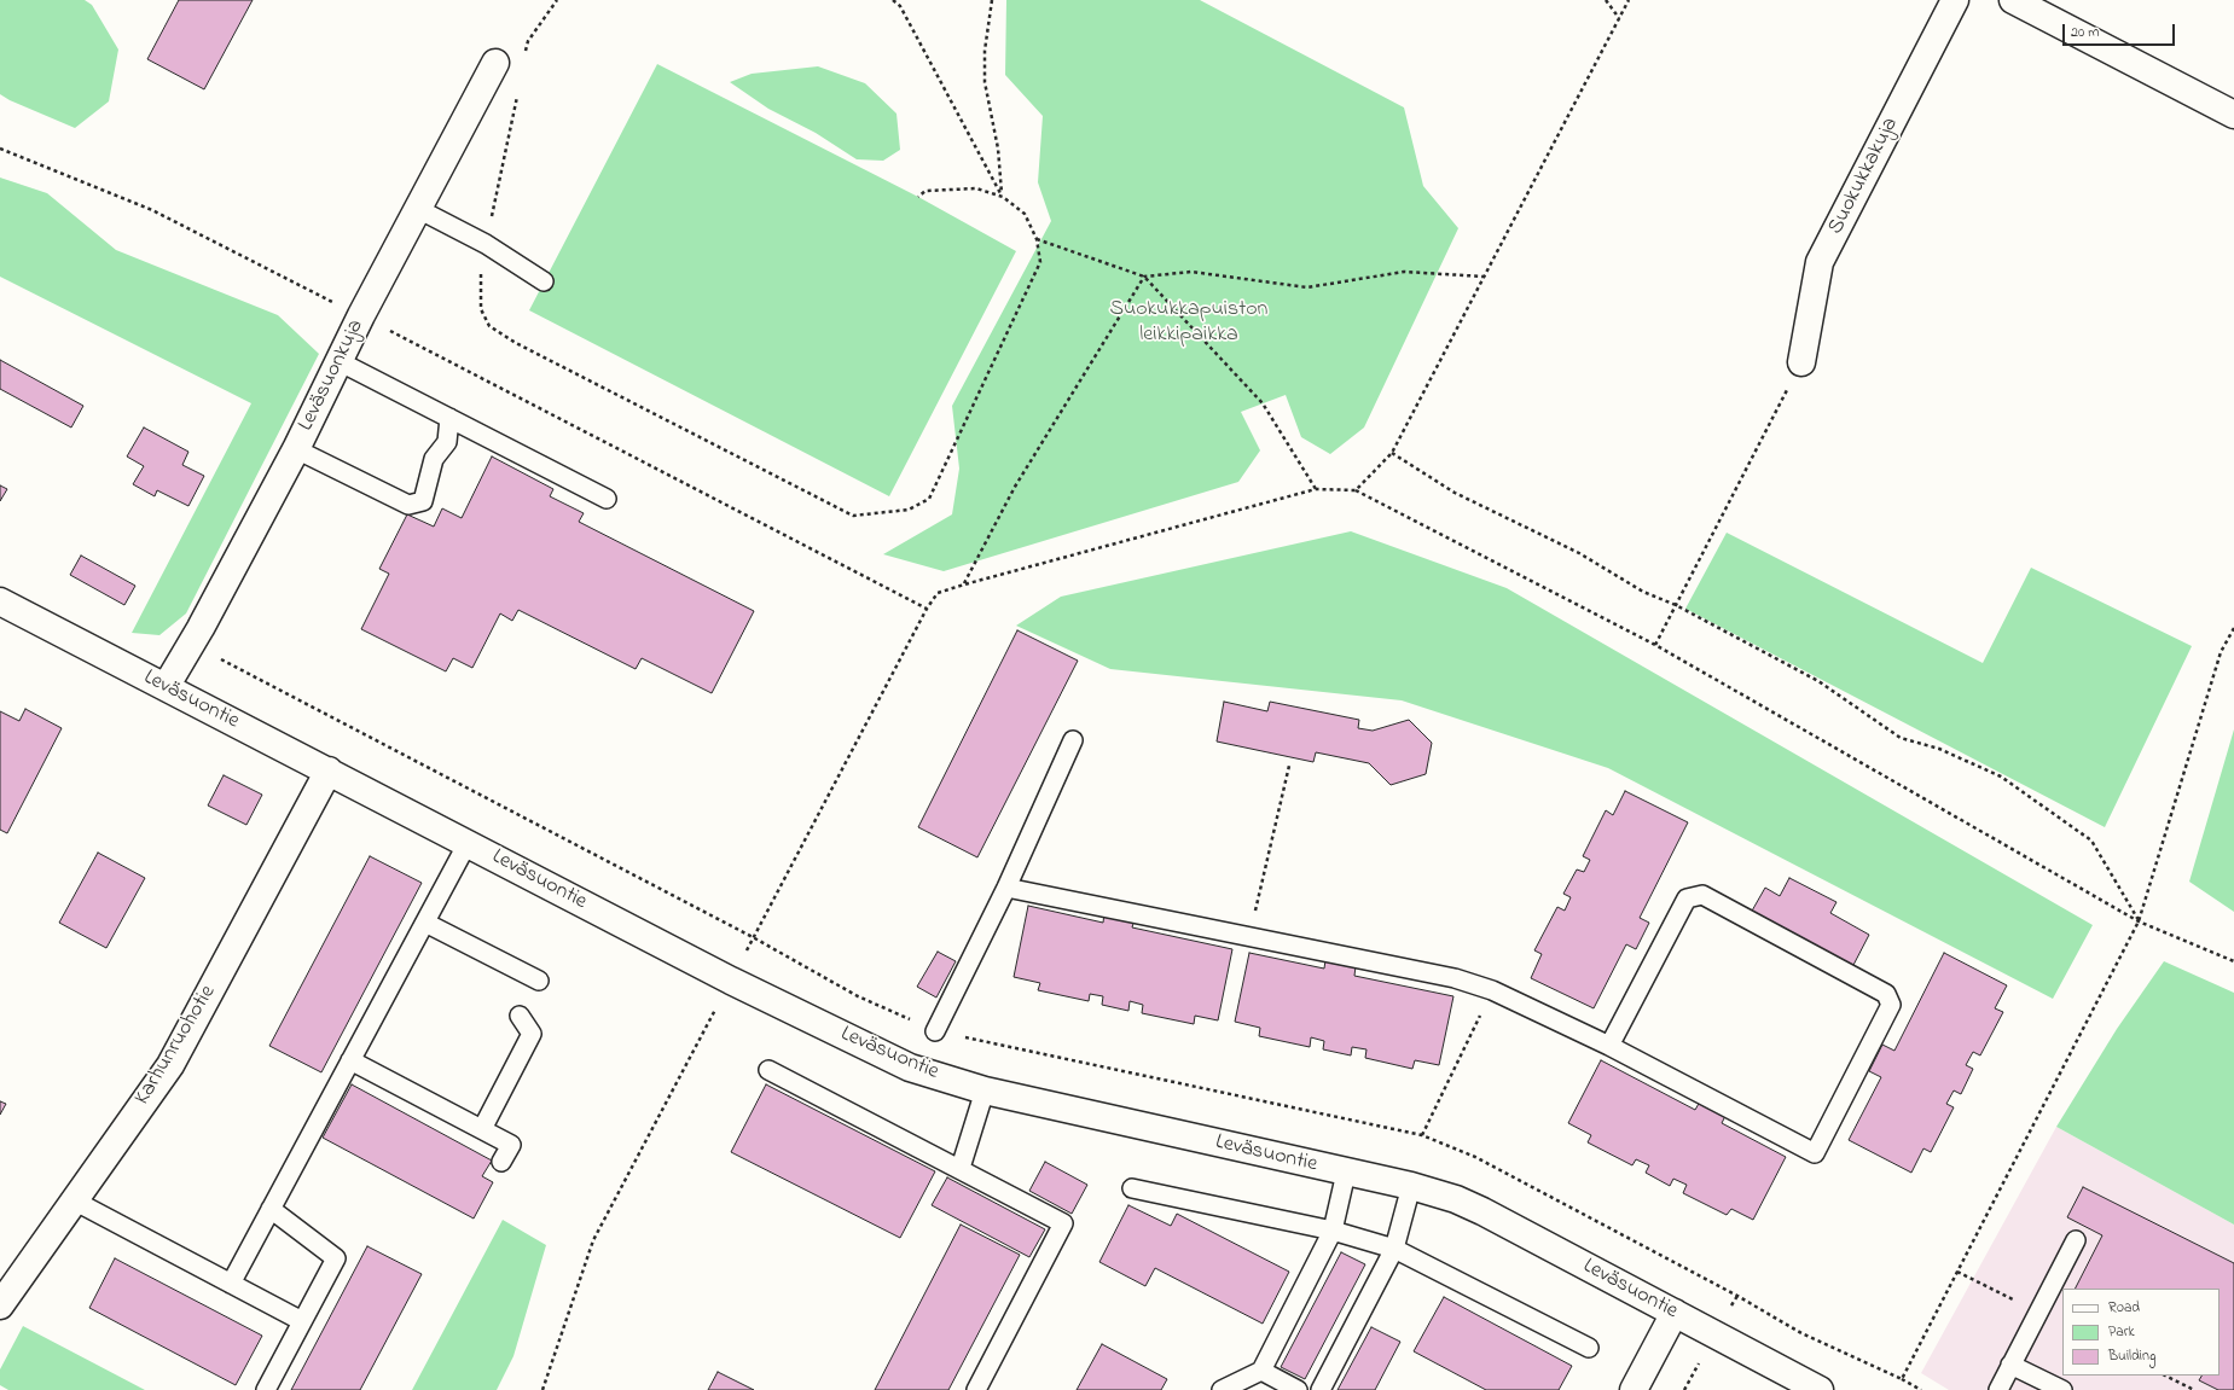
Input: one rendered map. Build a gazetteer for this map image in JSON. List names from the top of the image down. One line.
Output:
{"streets":{"street":["Suokukkakuja","Leväsuonkuja","Leväsuontie","Karhunruohotie"]},"crossings":[["Leväsuonkuja","Leväsuontie"],["Leväsuontie","Karhunruohotie"]],"parks":["Suokukkapuiston leikkipaikka"],"legend":["Road","Park","Building"],"scale_bar":"20 m"}
